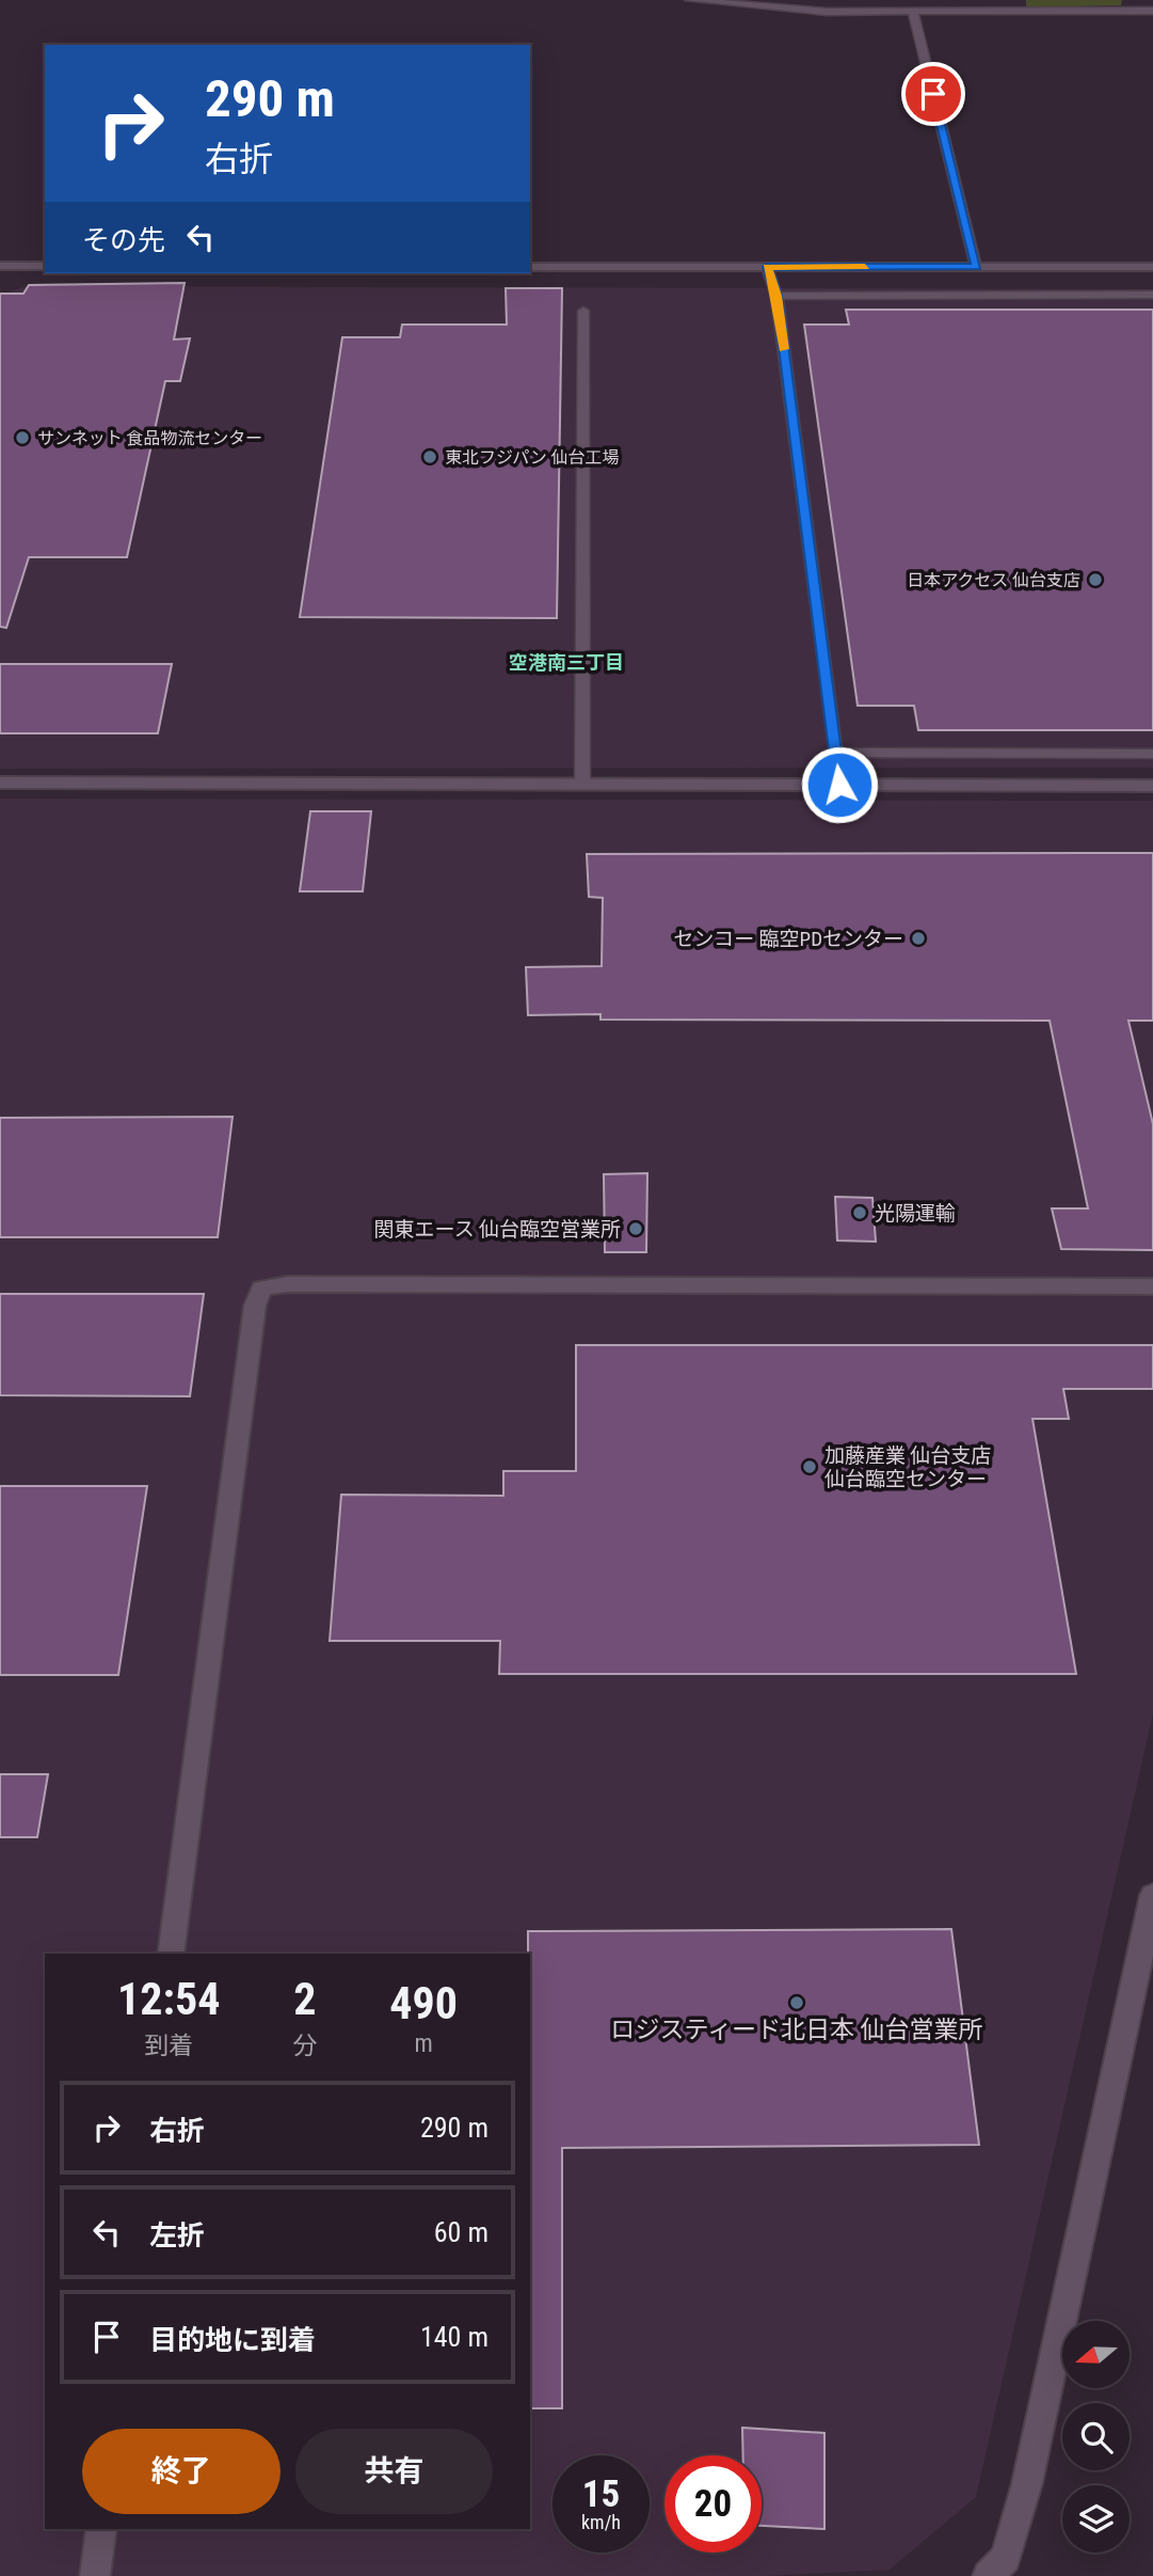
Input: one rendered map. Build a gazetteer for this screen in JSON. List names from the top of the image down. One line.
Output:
{"districts":["空港南三丁目"],"places":["サンネット 食品物流センター","東北フジパン 仙台工場","日本アクセス 仙台支店","センコー 臨空PDセンター","光陽運輸","関東エース 仙台臨空営業所","加藤産業 仙台支店 仙台臨空センター","ロジスティード北日本 仙台営業所"],"north":"left","page":{"turn":["290 m","右折"],"then":"その先","eta":["12:54","到着","2","分","490","m"],"list":[{"name":"右折","value":"290 m"},{"name":"左折","value":"60 m"},{"name":"目的地に到着","value":"140 m"}],"buttons":["終了","共有"],"speed":"15 km/h","limit":"20"}}
